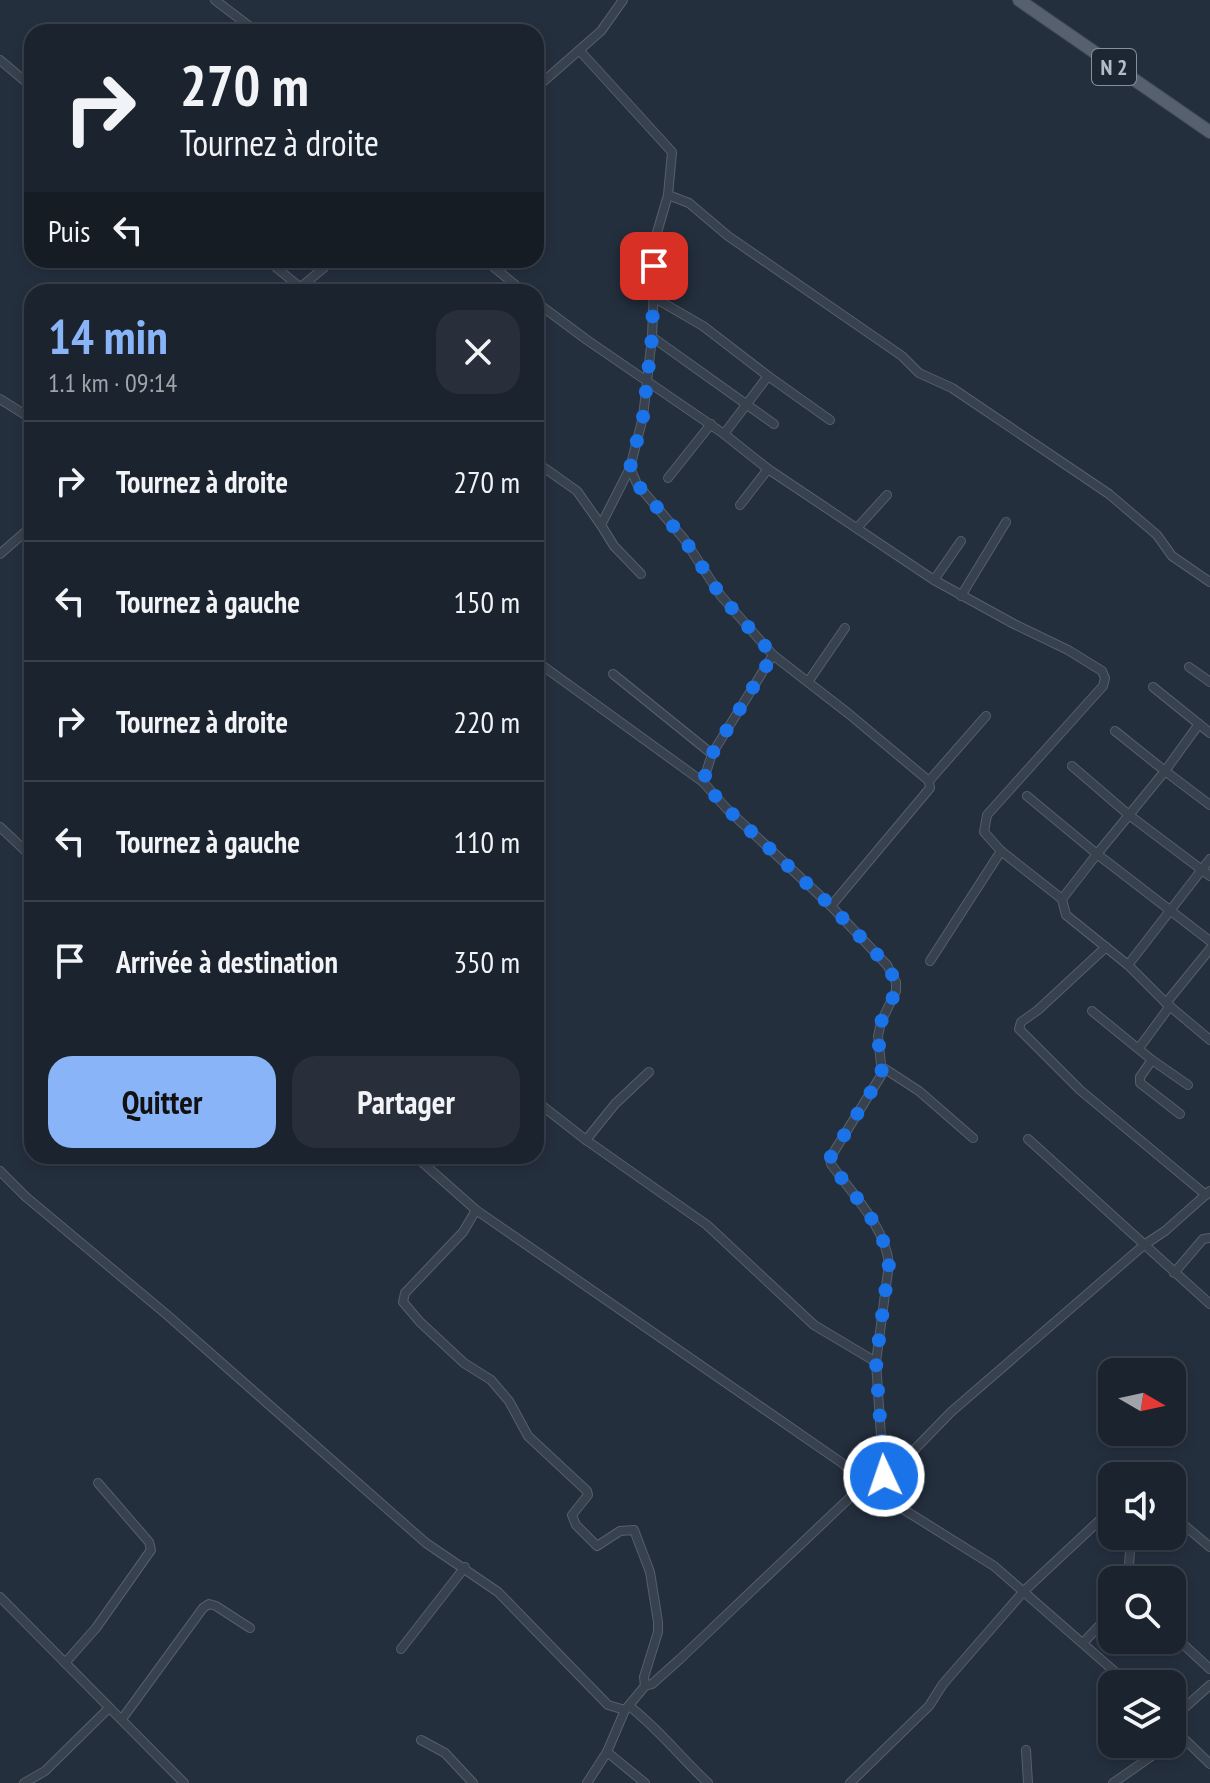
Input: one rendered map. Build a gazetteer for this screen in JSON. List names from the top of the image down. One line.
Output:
{"streets":{"main road":["N 2"]},"north":"right","page":{"turn":["270 m","Tournez à droite"],"then":"Puis","heading":["14 min","1.1 km · 09:14"],"list":[{"name":"Tournez à droite","value":"270 m"},{"name":"Tournez à gauche","value":"150 m"},{"name":"Tournez à droite","value":"220 m"},{"name":"Tournez à gauche","value":"110 m"},{"name":"Arrivée à destination","value":"350 m"}],"buttons":["Quitter","Partager"]}}
